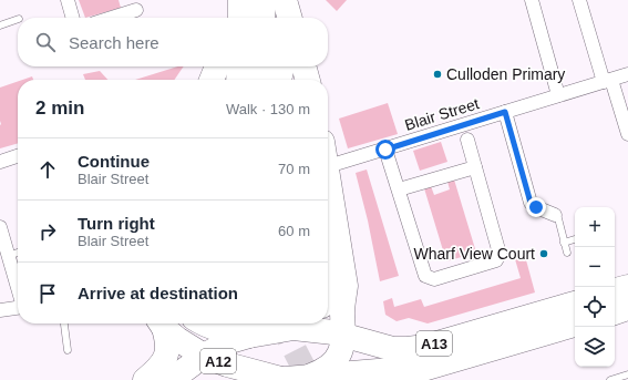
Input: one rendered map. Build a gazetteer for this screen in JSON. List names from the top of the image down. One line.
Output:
{"streets":{"highway":["A13","A12"],"street":["Blair Street"]},"crossings":[["A13","A12"]],"places":["Culloden Primary","Wharf View Court"],"page":{"search":"Search here","heading":["2 min","Walk · 130 m"],"list":[["Continue","Blair Street","70 m"],["Turn right","Blair Street","60 m"],"Arrive at destination"],"map_buttons":["+","−"]}}
